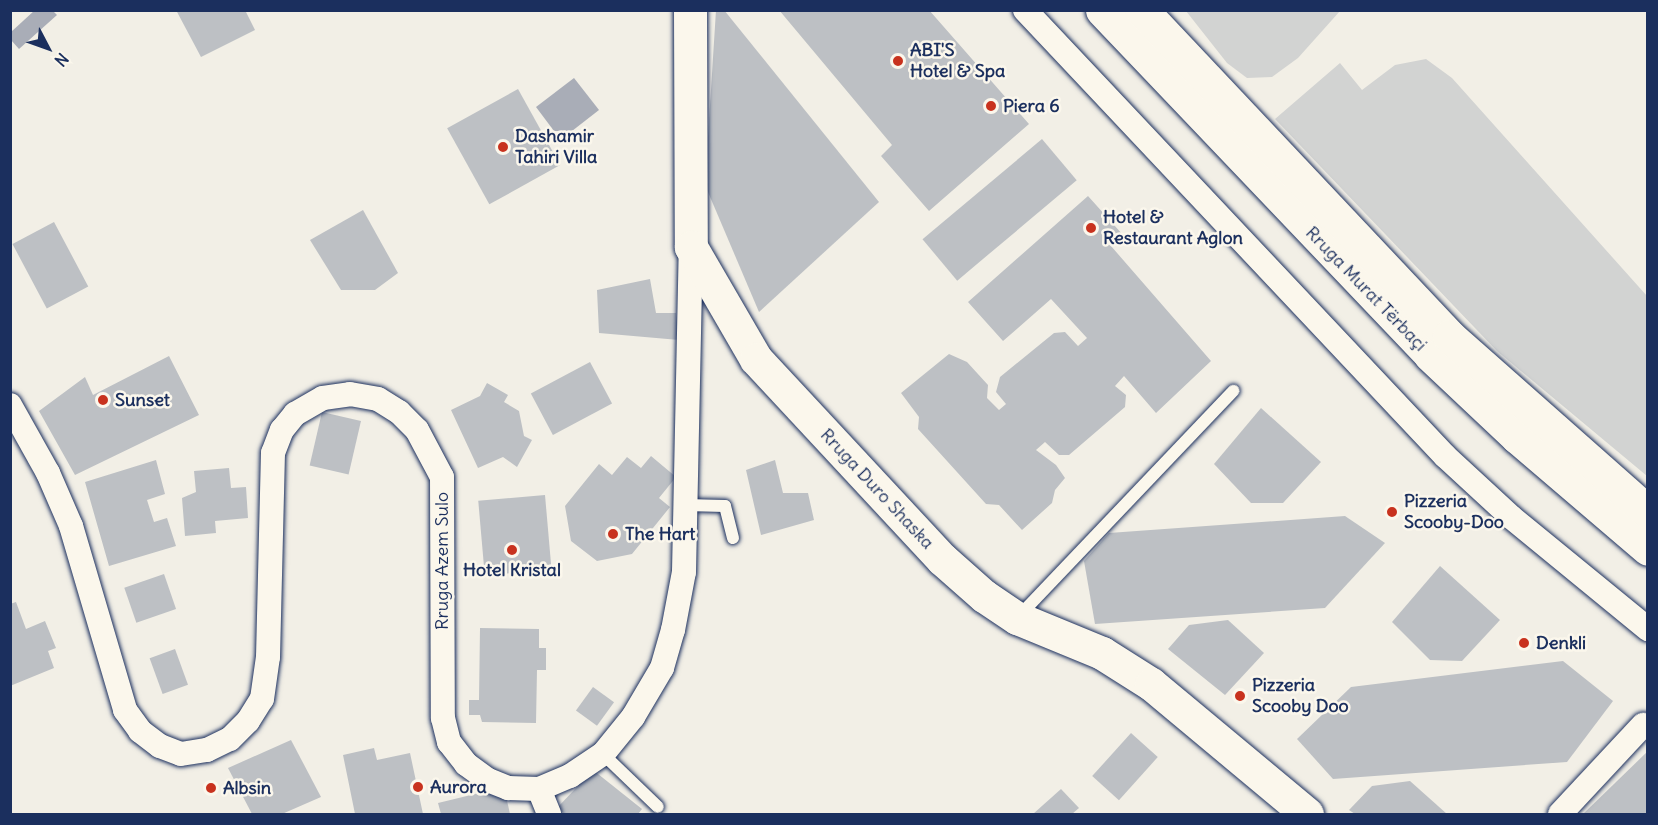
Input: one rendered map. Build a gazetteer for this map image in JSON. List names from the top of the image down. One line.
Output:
{"streets":{"main road":["Rruga Murat Tërbaçi","Rruga Duro Shaska"],"street":["Rruga Azem Sulo"]},"crossings":[["Rruga Duro Shaska","Rruga Azem Sulo"]],"places":["ABI'S Hotel & Spa","Piera 6","Dashamir Tahiri Villa","Hotel & Restaurant Aglon","Sunset","Pizzeria Scooby-Doo","The Hart","Hotel Kristal","Denkli","Pizzeria Scooby Doo","Aurora","Albsin"],"north":"bottom right"}
